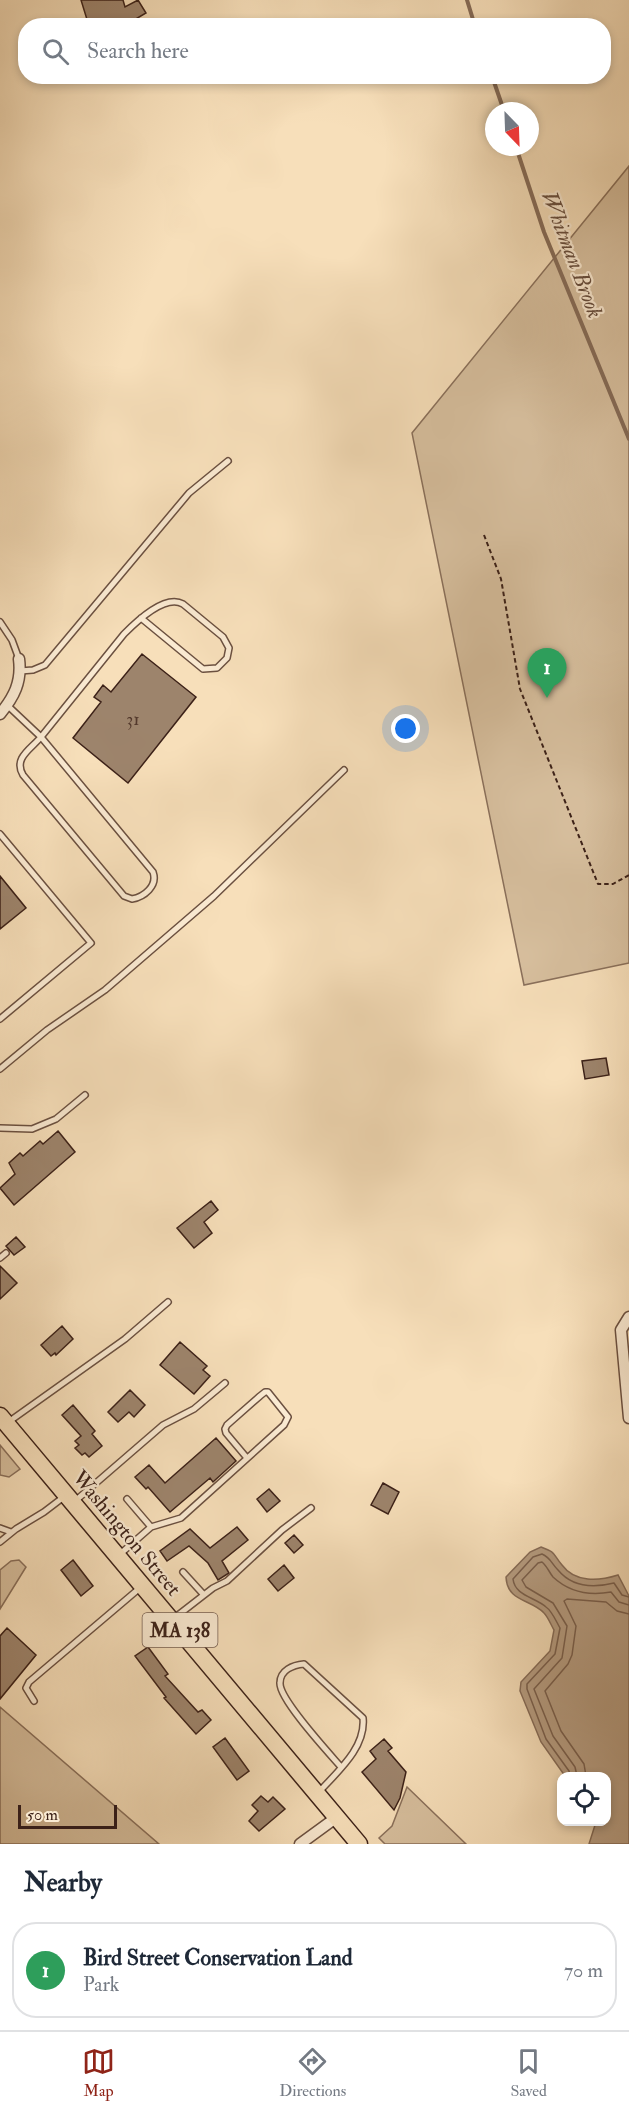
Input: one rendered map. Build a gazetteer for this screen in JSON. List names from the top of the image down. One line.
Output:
{"streets":{"main road":["Washington Street","MA 138"]},"water":["Whitman Brook"],"house_numbers":["31"],"scale_bar":"50 m","north":"bottom right","page":{"search":"Search here","pins":"1","scale":"50 m","heading":"Nearby","list":[{"mark":"1","name":"Bird Street Conservation Land","note":"Park","value":"70 m"}],"nav":["Map","Directions","Saved"]}}
